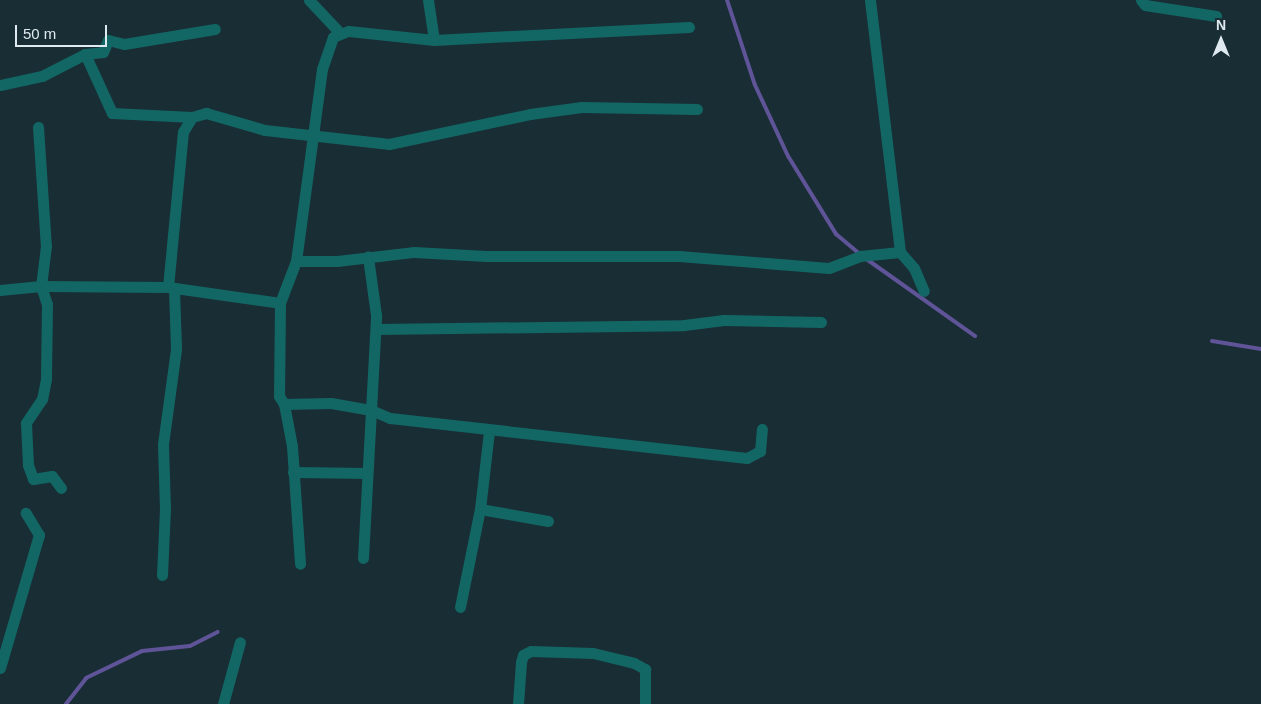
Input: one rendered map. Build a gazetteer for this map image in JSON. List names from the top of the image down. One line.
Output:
{"scale_bar":"50 m","north":"top"}
